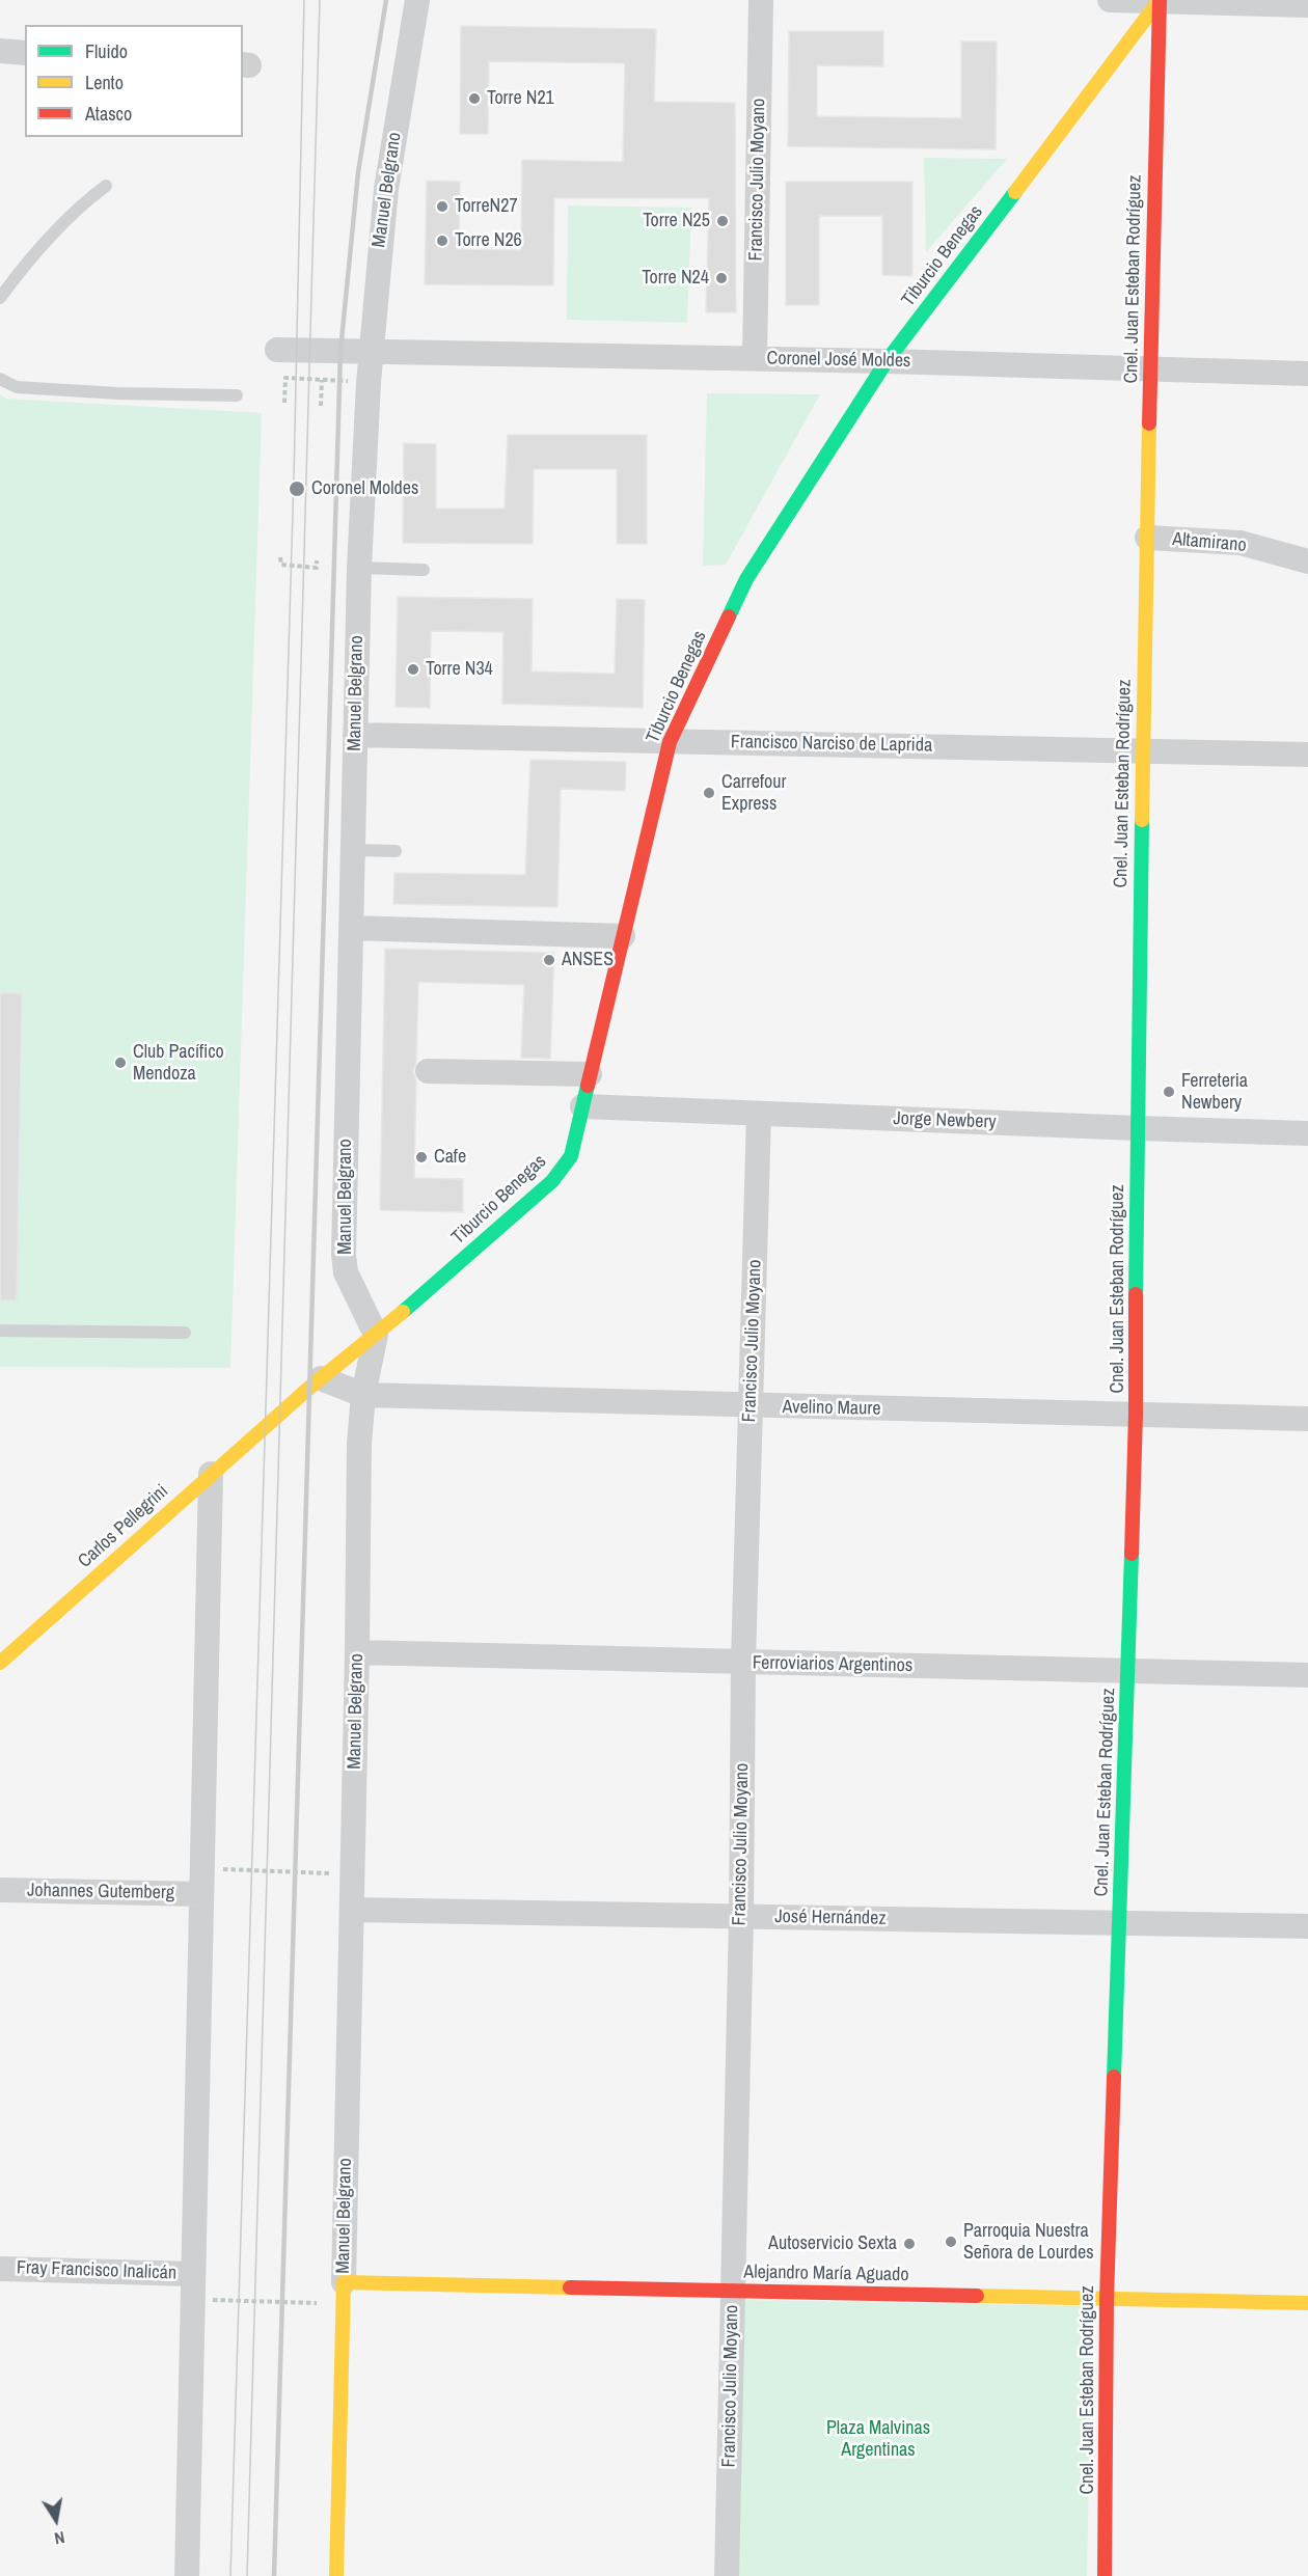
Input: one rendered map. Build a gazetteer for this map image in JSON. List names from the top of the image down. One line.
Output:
{"streets":{"street":["Francisco Julio Moyano","Manuel Belgrano","Tiburcio Benegas","Cnel. Juan Esteban Rodríguez","Coronel José Moldes","Altamirano","Francisco Narciso de Laprida","Jorge Newbery","Avelino Maure","Carlos Pellegrini","Ferroviarios Argentinos","Johannes Gutemberg","José Hernández","Fray Francisco Inalicán","Alejandro María Aguado"]},"crossings":[["Francisco Julio Moyano","Coronel José Moldes"],["Francisco Julio Moyano","Jorge Newbery"],["Francisco Julio Moyano","Avelino Maure"],["Francisco Julio Moyano","Ferroviarios Argentinos"],["Francisco Julio Moyano","José Hernández"],["Francisco Julio Moyano","Alejandro María Aguado"],["Manuel Belgrano","Tiburcio Benegas"],["Manuel Belgrano","Coronel José Moldes"],["Manuel Belgrano","Francisco Narciso de Laprida"],["Manuel Belgrano","Avelino Maure"],["Manuel Belgrano","Ferroviarios Argentinos"],["Manuel Belgrano","José Hernández"],["Manuel Belgrano","Alejandro María Aguado"],["Tiburcio Benegas","Cnel. Juan Esteban Rodríguez"],["Tiburcio Benegas","Coronel José Moldes"],["Tiburcio Benegas","Francisco Narciso de Laprida"],["Tiburcio Benegas","Jorge Newbery"],["Tiburcio Benegas","Avelino Maure"],["Tiburcio Benegas","Carlos Pellegrini"],["Cnel. Juan Esteban Rodríguez","Coronel José Moldes"],["Cnel. Juan Esteban Rodríguez","Altamirano"],["Cnel. Juan Esteban Rodríguez","Francisco Narciso de Laprida"],["Cnel. Juan Esteban Rodríguez","Jorge Newbery"],["Cnel. Juan Esteban Rodríguez","Avelino Maure"],["Cnel. Juan Esteban Rodríguez","Ferroviarios Argentinos"],["Cnel. Juan Esteban Rodríguez","José Hernández"],["Cnel. Juan Esteban Rodríguez","Alejandro María Aguado"]],"parks":["Plaza Malvinas Argentinas"],"places":["Torre N21","TorreN27","Torre N25","Torre N26","Torre N24","Coronel Moldes","Torre N34","Carrefour Express","ANSES","Club Pacífico Mendoza","Ferreteria Newbery","Cafe","Parroquia Nuestra Señora de Lourdes","Autoservicio Sexta"],"legend":["Fluido","Lento","Atasco"],"north":"bottom"}
